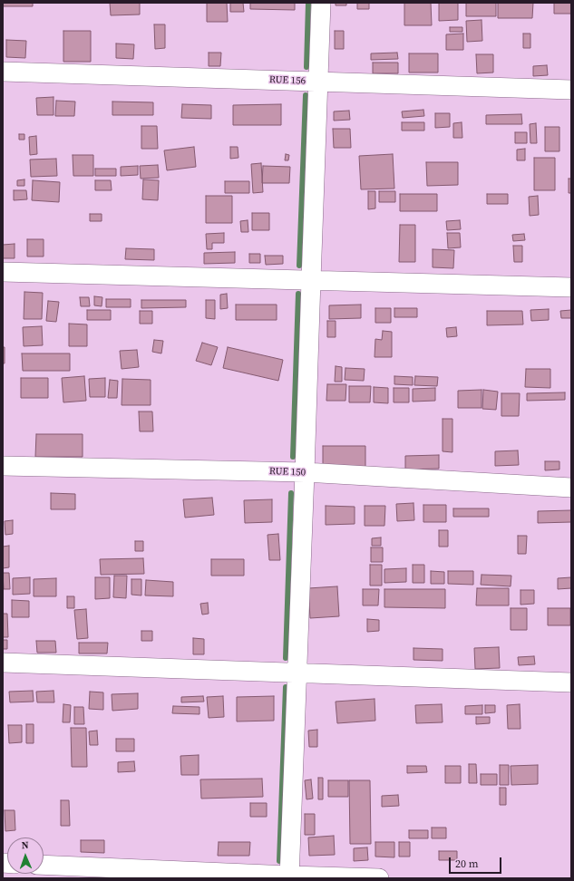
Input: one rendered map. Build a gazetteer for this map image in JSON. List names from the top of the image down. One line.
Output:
{"streets":{"street":["RUE 156","RUE 150"]},"scale_bar":"20 m","north":"top"}
